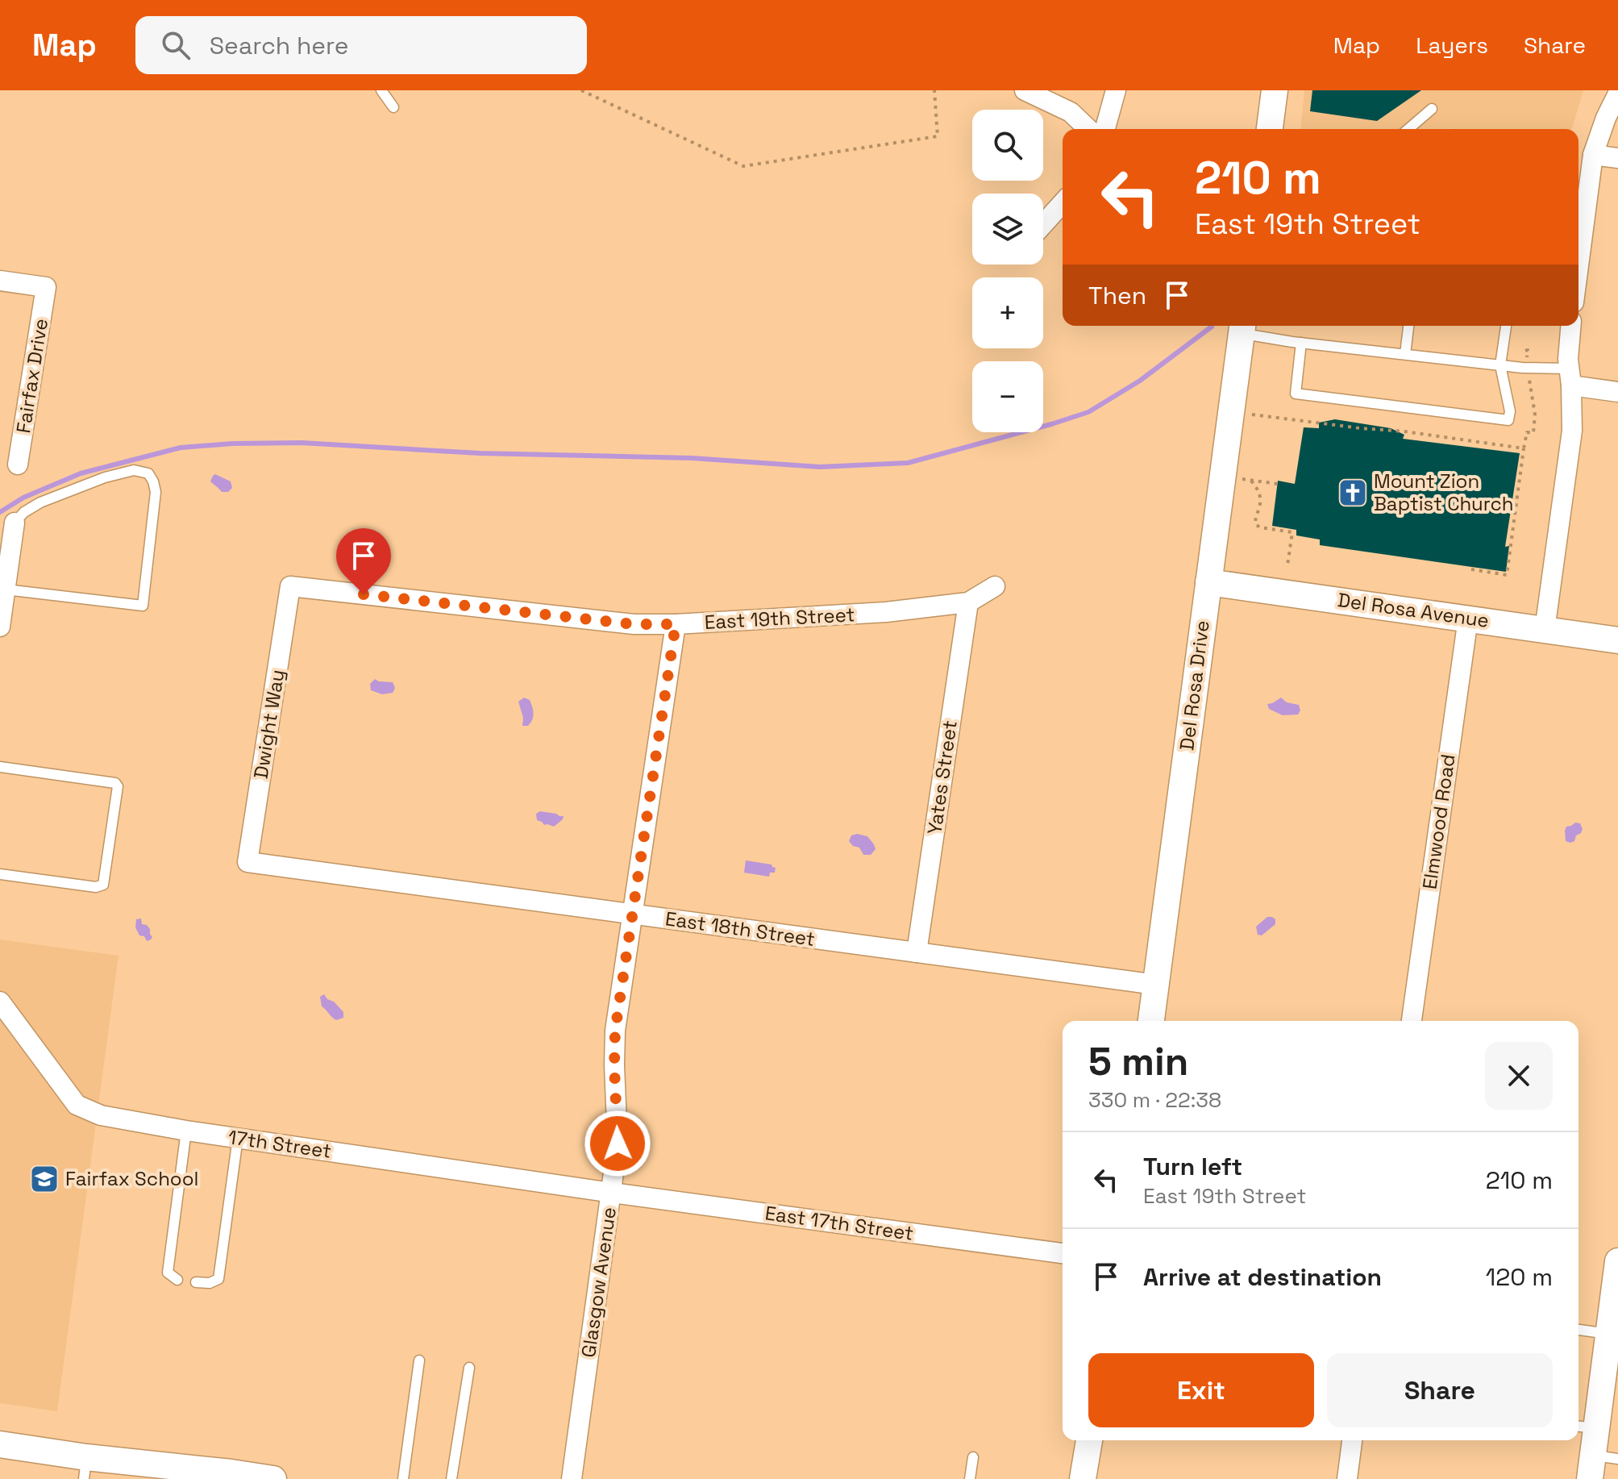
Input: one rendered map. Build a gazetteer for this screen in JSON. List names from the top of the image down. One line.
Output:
{"streets":{"street":["Fairfax Drive","Del Rosa Avenue","East 19th Street","Del Rosa Drive","Dwight Way","Yates Street","Elmwood Road","East 18th Street","17th Street","East 17th Street","Glasgow Avenue"]},"crossings":[["Del Rosa Avenue","Del Rosa Drive"],["Del Rosa Avenue","Elmwood Road"],["East 19th Street","Dwight Way"],["East 19th Street","Yates Street"],["East 19th Street","Glasgow Avenue"],["Del Rosa Drive","East 18th Street"],["Dwight Way","East 18th Street"],["Yates Street","East 18th Street"],["East 18th Street","Glasgow Avenue"],["17th Street","East 17th Street"],["17th Street","Glasgow Avenue"],["East 17th Street","Glasgow Avenue"]],"places":{"church":["Mount Zion Baptist Church"],"school or university":["Fairfax School"]},"page":{"header":"Map","search":"Search here","nav":["Map","Layers","Share"],"map_buttons":["+","−"],"turn":["210 m","East 19th Street"],"then":"Then","heading":["5 min","330 m · 22:38"],"list":[{"name":"Turn left","note":"East 19th Street","value":"210 m"},{"name":"Arrive at destination","value":"120 m"}],"buttons":["Exit","Share"]}}
